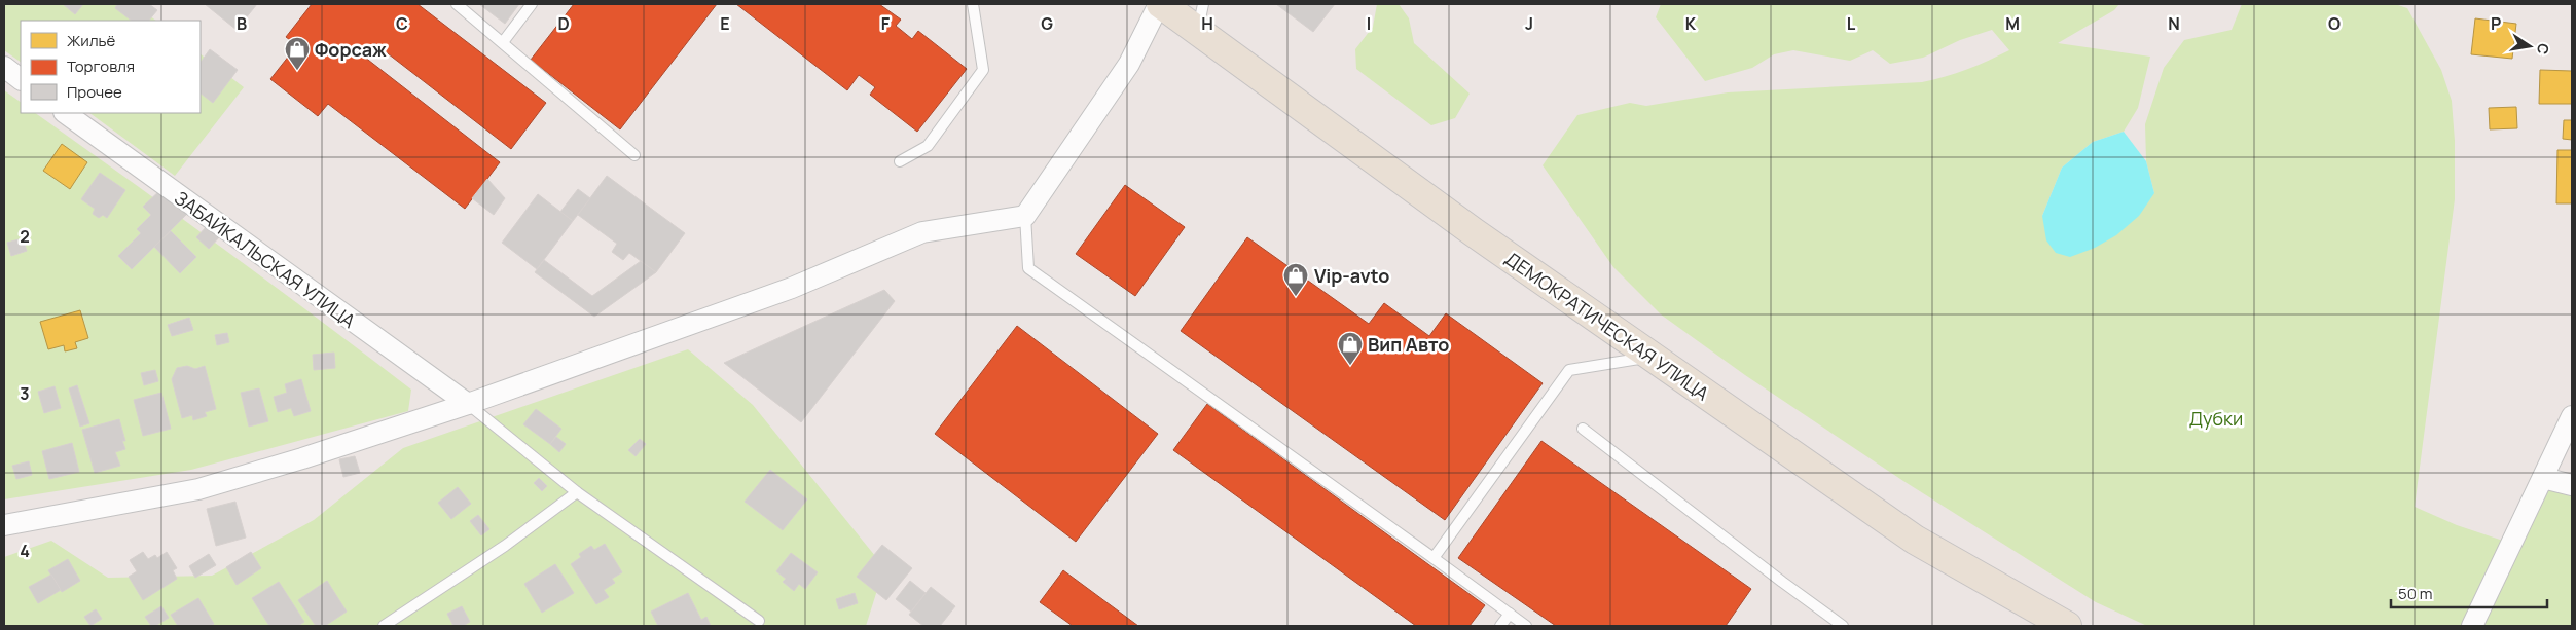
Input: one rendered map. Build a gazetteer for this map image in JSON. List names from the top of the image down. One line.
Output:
{"streets":{"main road":["ДЕМОКРАТИЧЕСКАЯ УЛИЦА"],"street":["ЗАБАЙКАЛЬСКАЯ УЛИЦА"]},"parks":["Дубки"],"places":{"shop":["Форсаж","Vip-avto","Вип Авто"]},"legend":["Жильё","Торговля","Прочее"],"scale_bar":"50 m","north":"right","grid":{"columns":["B","C","D","E","F","G","H","I","J","K","L","M","N","O","P"],"rows":["2","3","4"]}}
